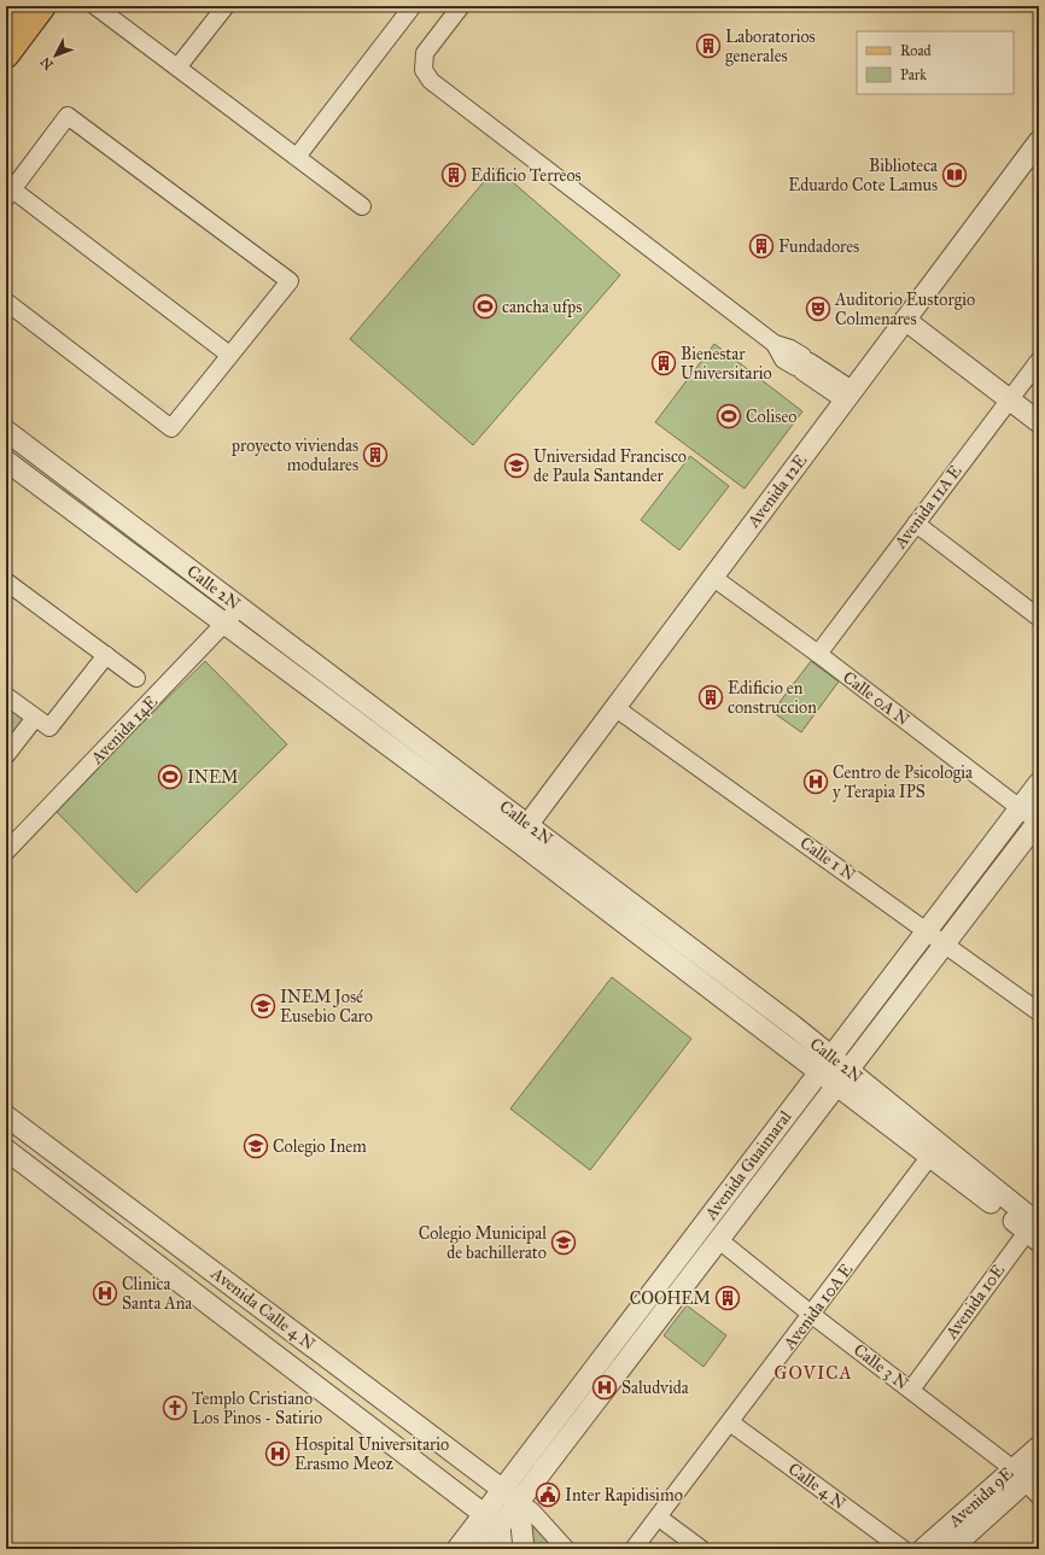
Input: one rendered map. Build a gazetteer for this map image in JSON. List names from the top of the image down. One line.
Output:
{"streets":{"street":["Avenida 12E","Avenida 11A E","Calle 2N","Calle 0A N","Avenida 14E","Calle 1 N","Avenida Guaimaral","Avenida 10E","Avenida 10A E","Avenida Calle 4 N","Calle 3 N","Calle 4 N","Avenida 9E"]},"crossings":[["Avenida 12E","Calle 2N"],["Avenida 12E","Calle 0A N"],["Avenida 12E","Calle 1 N"],["Avenida 11A E","Calle 0A N"],["Calle 2N","Avenida 14E"],["Calle 2N","Avenida Guaimaral"],["Calle 2N","Avenida 10E"],["Calle 2N","Avenida 10A E"],["Calle 0A N","Avenida Guaimaral"],["Calle 1 N","Avenida Guaimaral"],["Avenida Guaimaral","Avenida Calle 4 N"],["Avenida Guaimaral","Calle 3 N"],["Avenida 10E","Calle 3 N"],["Avenida 10A E","Calle 3 N"],["Avenida 10A E","Calle 4 N"],["Calle 3 N","Avenida 9E"]],"districts":["GOVICA"],"places":{"building":["Laboratorios generales","Edificio Terreos","Fundadores","Bienestar Universitario","proyecto viviendas modulares","Edificio en construccion","COOHEM"],"library":["Biblioteca Eduardo Cote Lamus"],"sports":["cancha ufps","Coliseo","INEM"],"theatre":["Auditorio Eustorgio Colmenares"],"school or university":["Universidad Francisco de Paula Santander","INEM José Eusebio Caro","Colegio Inem","Colegio Municipal de bachillerato"],"hospital":["Centro de Psicologia y Terapia IPS","Clinica Santa Ana","Saludvida","Hospital Universitario Erasmo Meoz"],"church":["Templo Cristiano Los Pinos - Satirio"],"public building":["Inter Rapidisimo"]},"legend":["Road","Park"],"north":"bottom left"}
